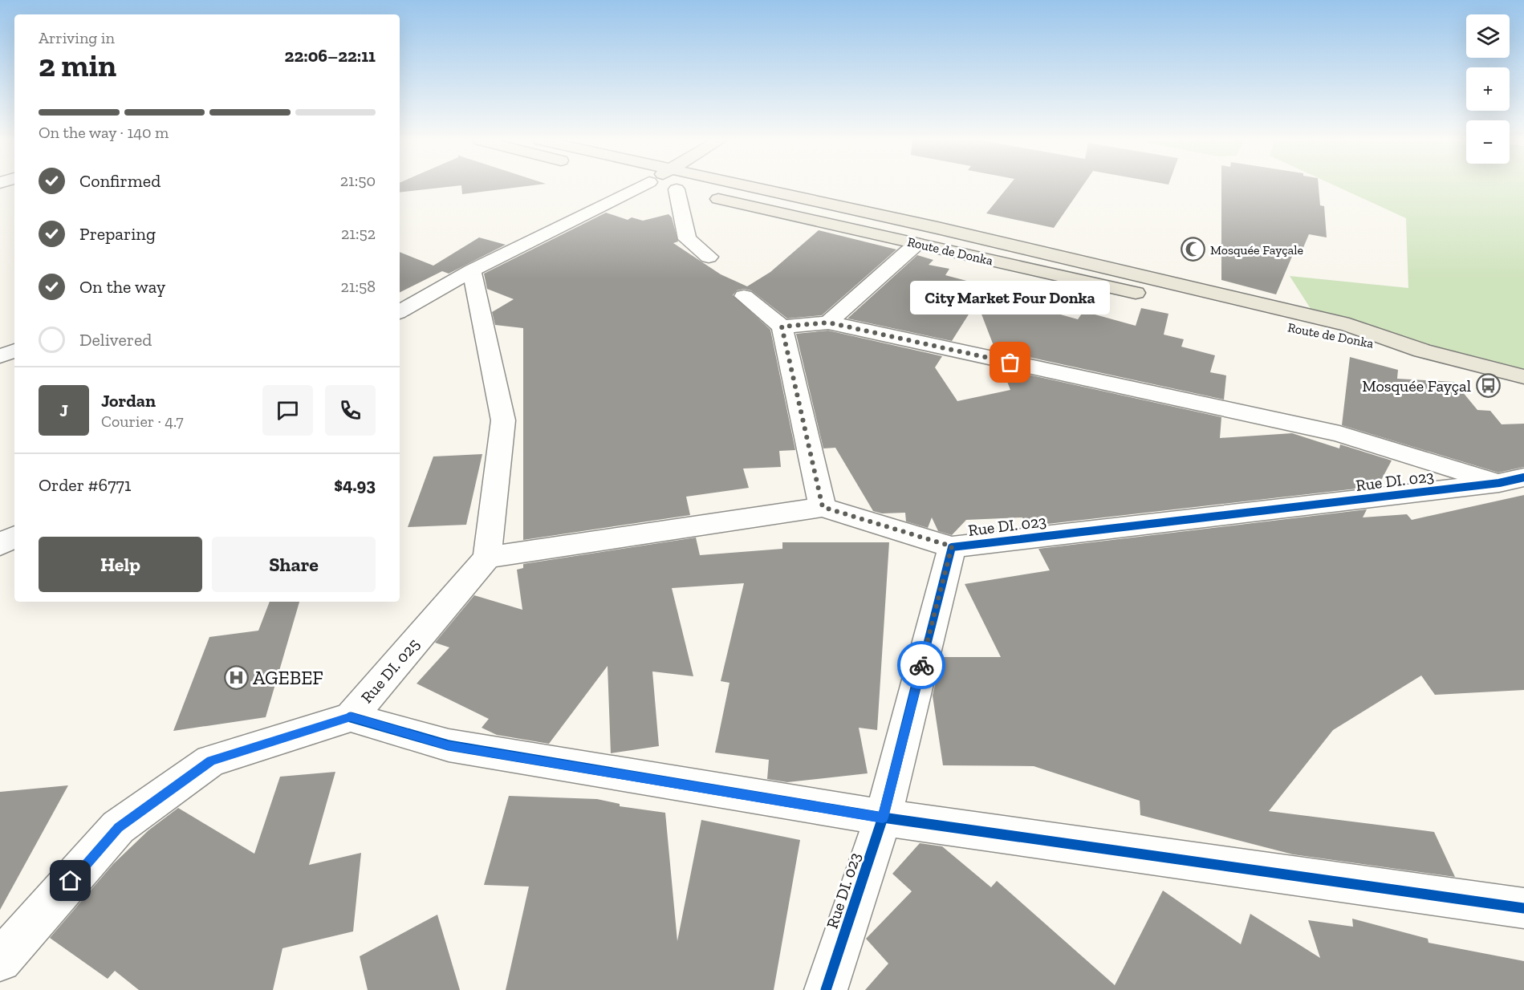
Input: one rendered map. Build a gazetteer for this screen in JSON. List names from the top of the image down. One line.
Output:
{"streets":{"main road":["Route de Donka"],"street":["Rue DI. 023","Rue DI. 025"]},"places":{"mosque":["Mosquée Fayçale"],"other":["City Market Four Donka"],"bus stop":["Mosquée Fayçal"],"hospital":["AGEBEF"]},"page":{"map_buttons":["+","−"],"heading":["2 min","Arriving in","22:06–22:11"],"panel":["Jordan","Courier · 4.7","Order #6771","$4.93"],"bar":"On the way · 140 m","list":[["Confirmed","21:50"],["Preparing","21:52"],["On the way","21:58"],"Delivered"],"bubble":"City Market Four Donka","round":"J","buttons":["Help","Share"]}}
